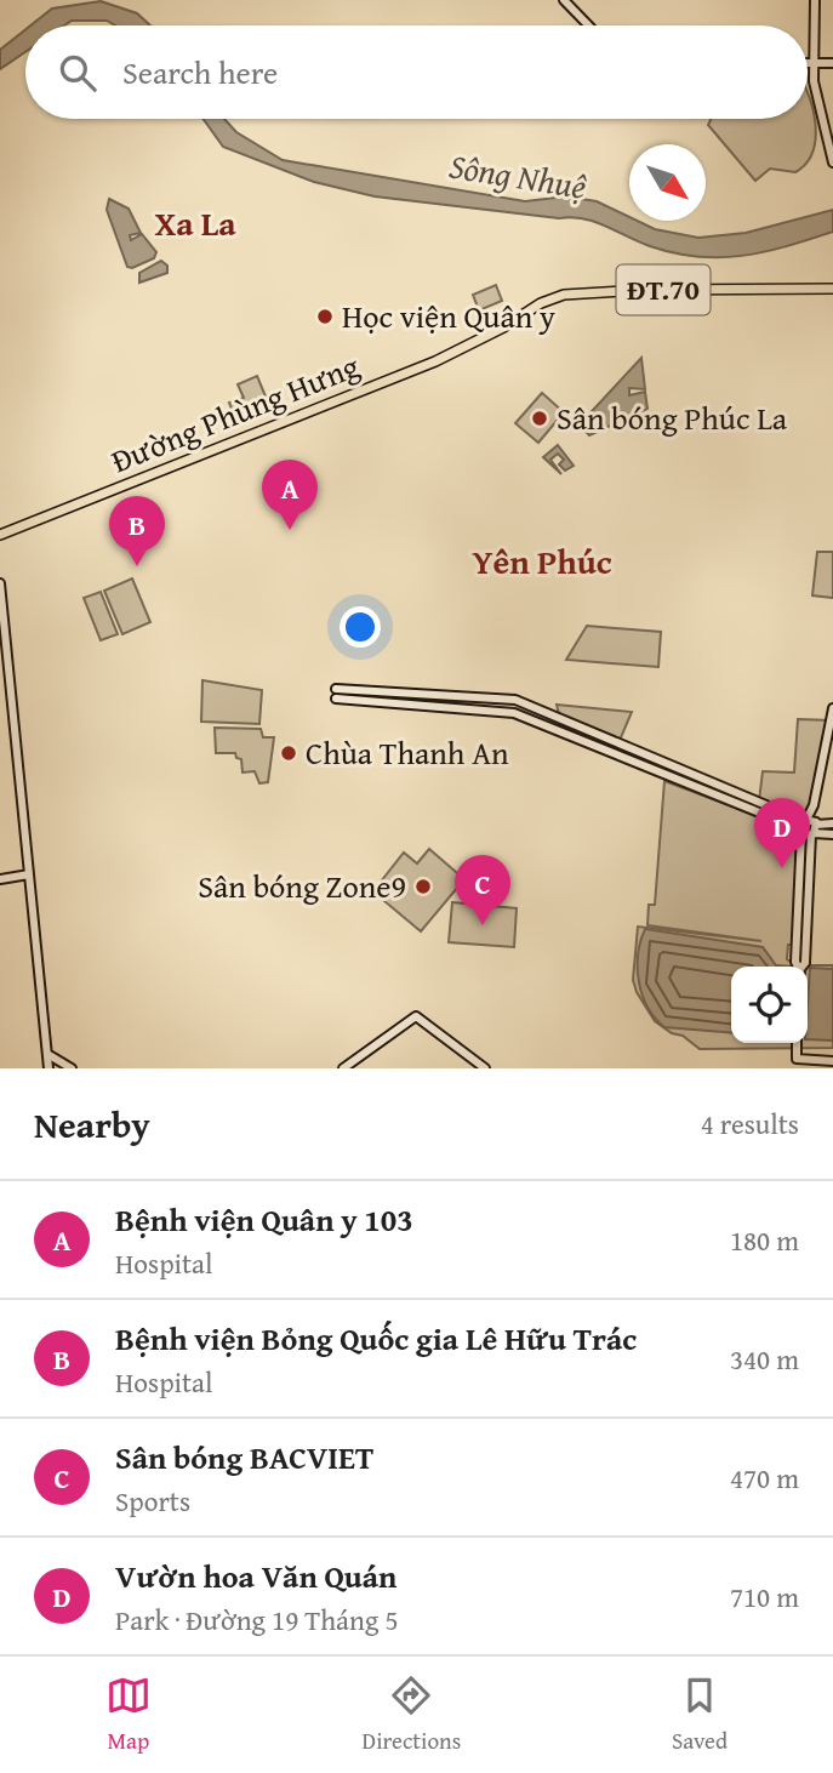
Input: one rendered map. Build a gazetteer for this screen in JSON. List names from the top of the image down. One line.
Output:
{"streets":{"main road":["ĐT.70","Đường Phùng Hưng"]},"districts":["Xa La","Yên Phúc"],"water":["Sông Nhuệ"],"places":["Học viện Quân y","Sân bóng Phúc La","Chùa Thanh An","Sân bóng Zone9"],"north":"bottom right","page":{"search":"Search here","pins":["A","B","D","C"],"heading":["Nearby","4 results"],"list":[{"mark":"A","name":"Bệnh viện Quân y 103","note":"Hospital","value":"180 m"},{"mark":"B","name":"Bệnh viện Bỏng Quốc gia Lê Hữu Trác","note":"Hospital","value":"340 m"},{"mark":"C","name":"Sân bóng BACVIET","note":"Sports","value":"470 m"},{"mark":"D","name":"Vườn hoa Văn Quán","note":"Park · Đường 19 Tháng 5","value":"710 m"}],"nav":["Map","Directions","Saved"]}}
